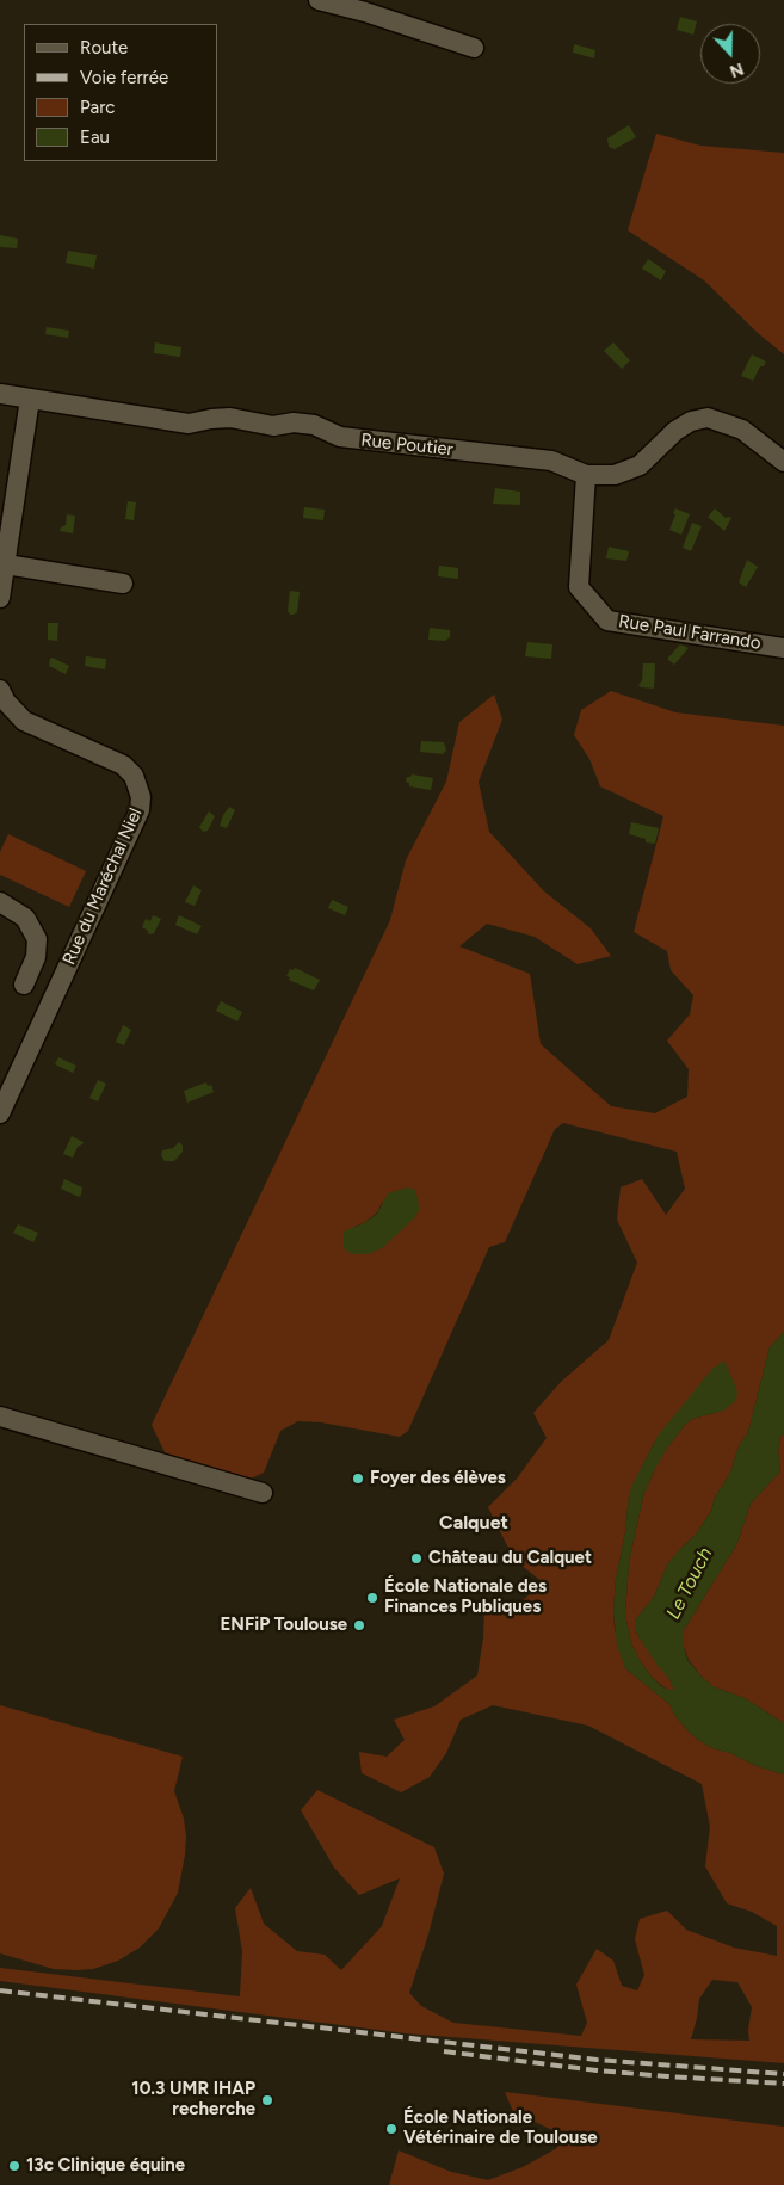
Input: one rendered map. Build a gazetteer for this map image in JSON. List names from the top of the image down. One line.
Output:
{"streets":{"street":["Rue Poutier","Rue Paul Farrando","Rue du Maréchal Niel"]},"crossings":[["Rue Poutier","Rue Paul Farrando"]],"districts":["Calquet"],"water":["Le Touch"],"places":["Foyer des élèves","Château du Calquet","École Nationale des Finances Publiques","ENFiP Toulouse","10.3 UMR IHAP recherche","École Nationale Vétérinaire de Toulouse","13c Clinique équine"],"legend":["Route","Voie ferrée","Parc","Eau"],"north":"bottom"}
